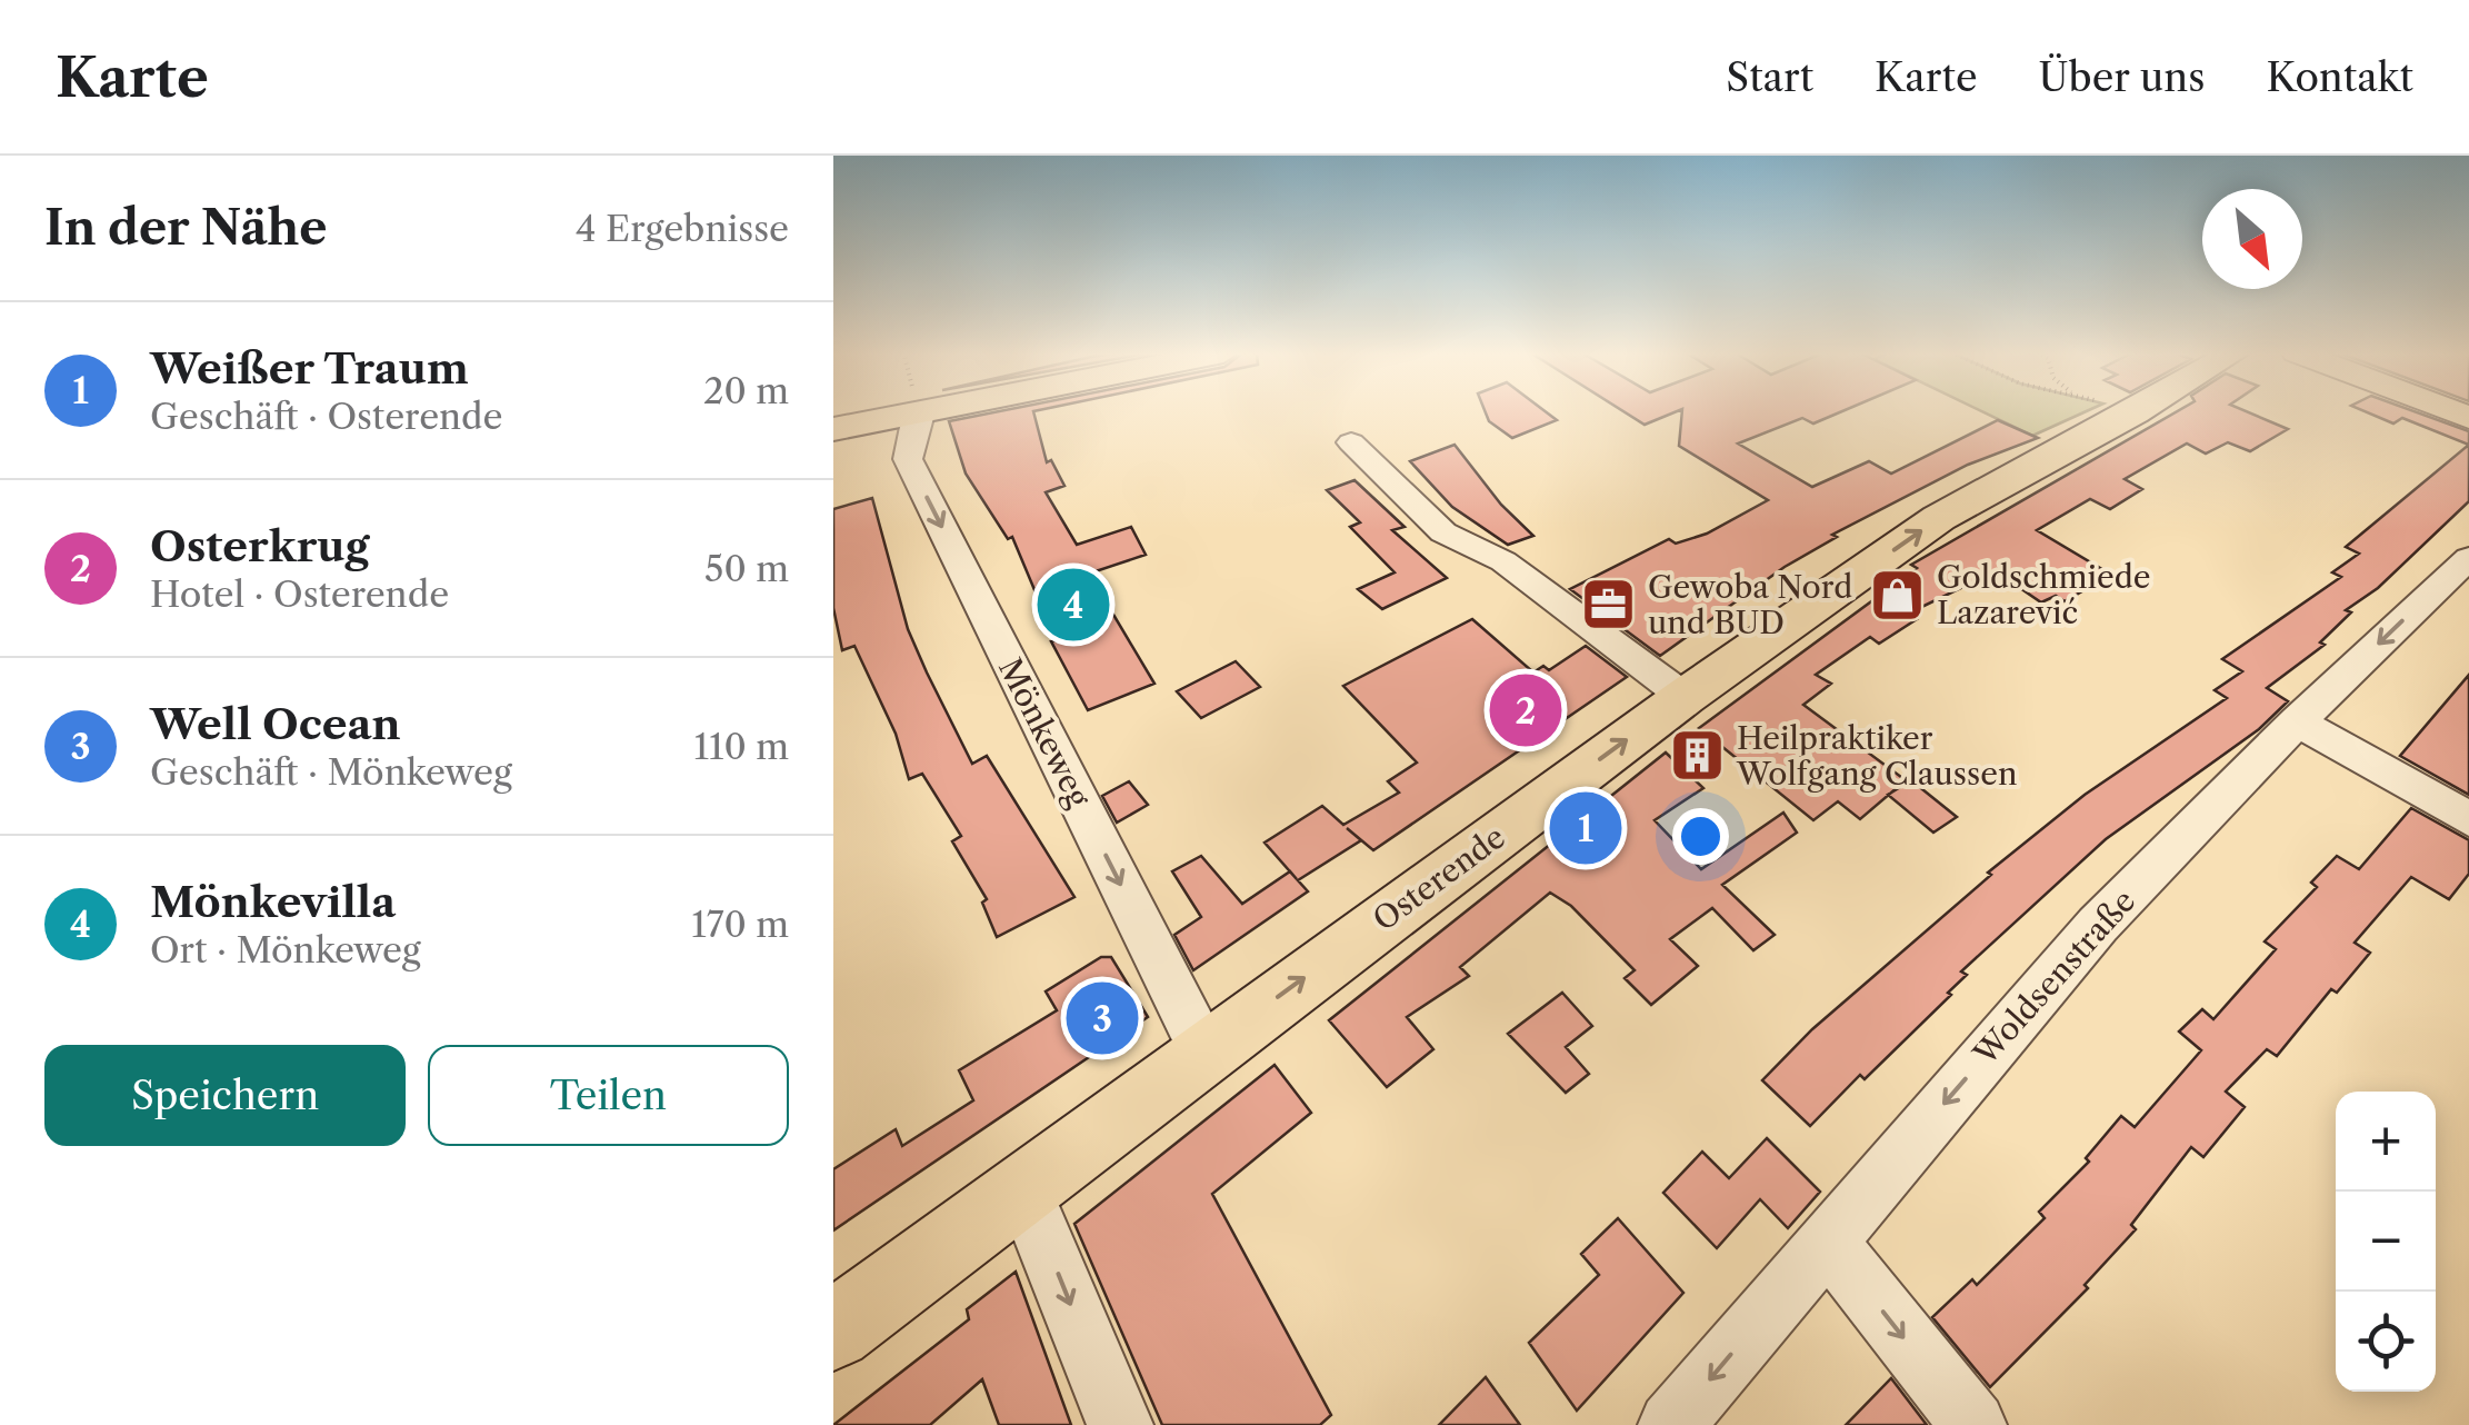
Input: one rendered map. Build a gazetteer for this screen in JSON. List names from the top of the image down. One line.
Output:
{"streets":{"main road":["Osterende"],"street":["Mönkeweg","Woldsenstraße"]},"crossings":[["Mönkeweg","Osterende"]],"one_way":["Mönkeweg","Osterende","Woldsenstraße"],"places":{"shop":["Goldschmiede Lazarević"],"office":["Gewoba Nord und BUD"],"building":["Heilpraktiker Wolfgang Claussen"]},"north":"bottom right","page":{"header":"Karte","nav":["Start","Karte","Über uns","Kontakt"],"heading":["In der Nähe","4 Ergebnisse"],"list":[{"mark":"1","name":"Weißer Traum","note":"Geschäft · Osterende","value":"20 m"},{"mark":"2","name":"Osterkrug","note":"Hotel · Osterende","value":"50 m"},{"mark":"3","name":"Well Ocean","note":"Geschäft · Mönkeweg","value":"110 m"},{"mark":"4","name":"Mönkevilla","note":"Ort · Mönkeweg","value":"170 m"}],"pins":["4","2","1","3"],"buttons":["Speichern","Teilen"],"map_buttons":["+","−"]}}
